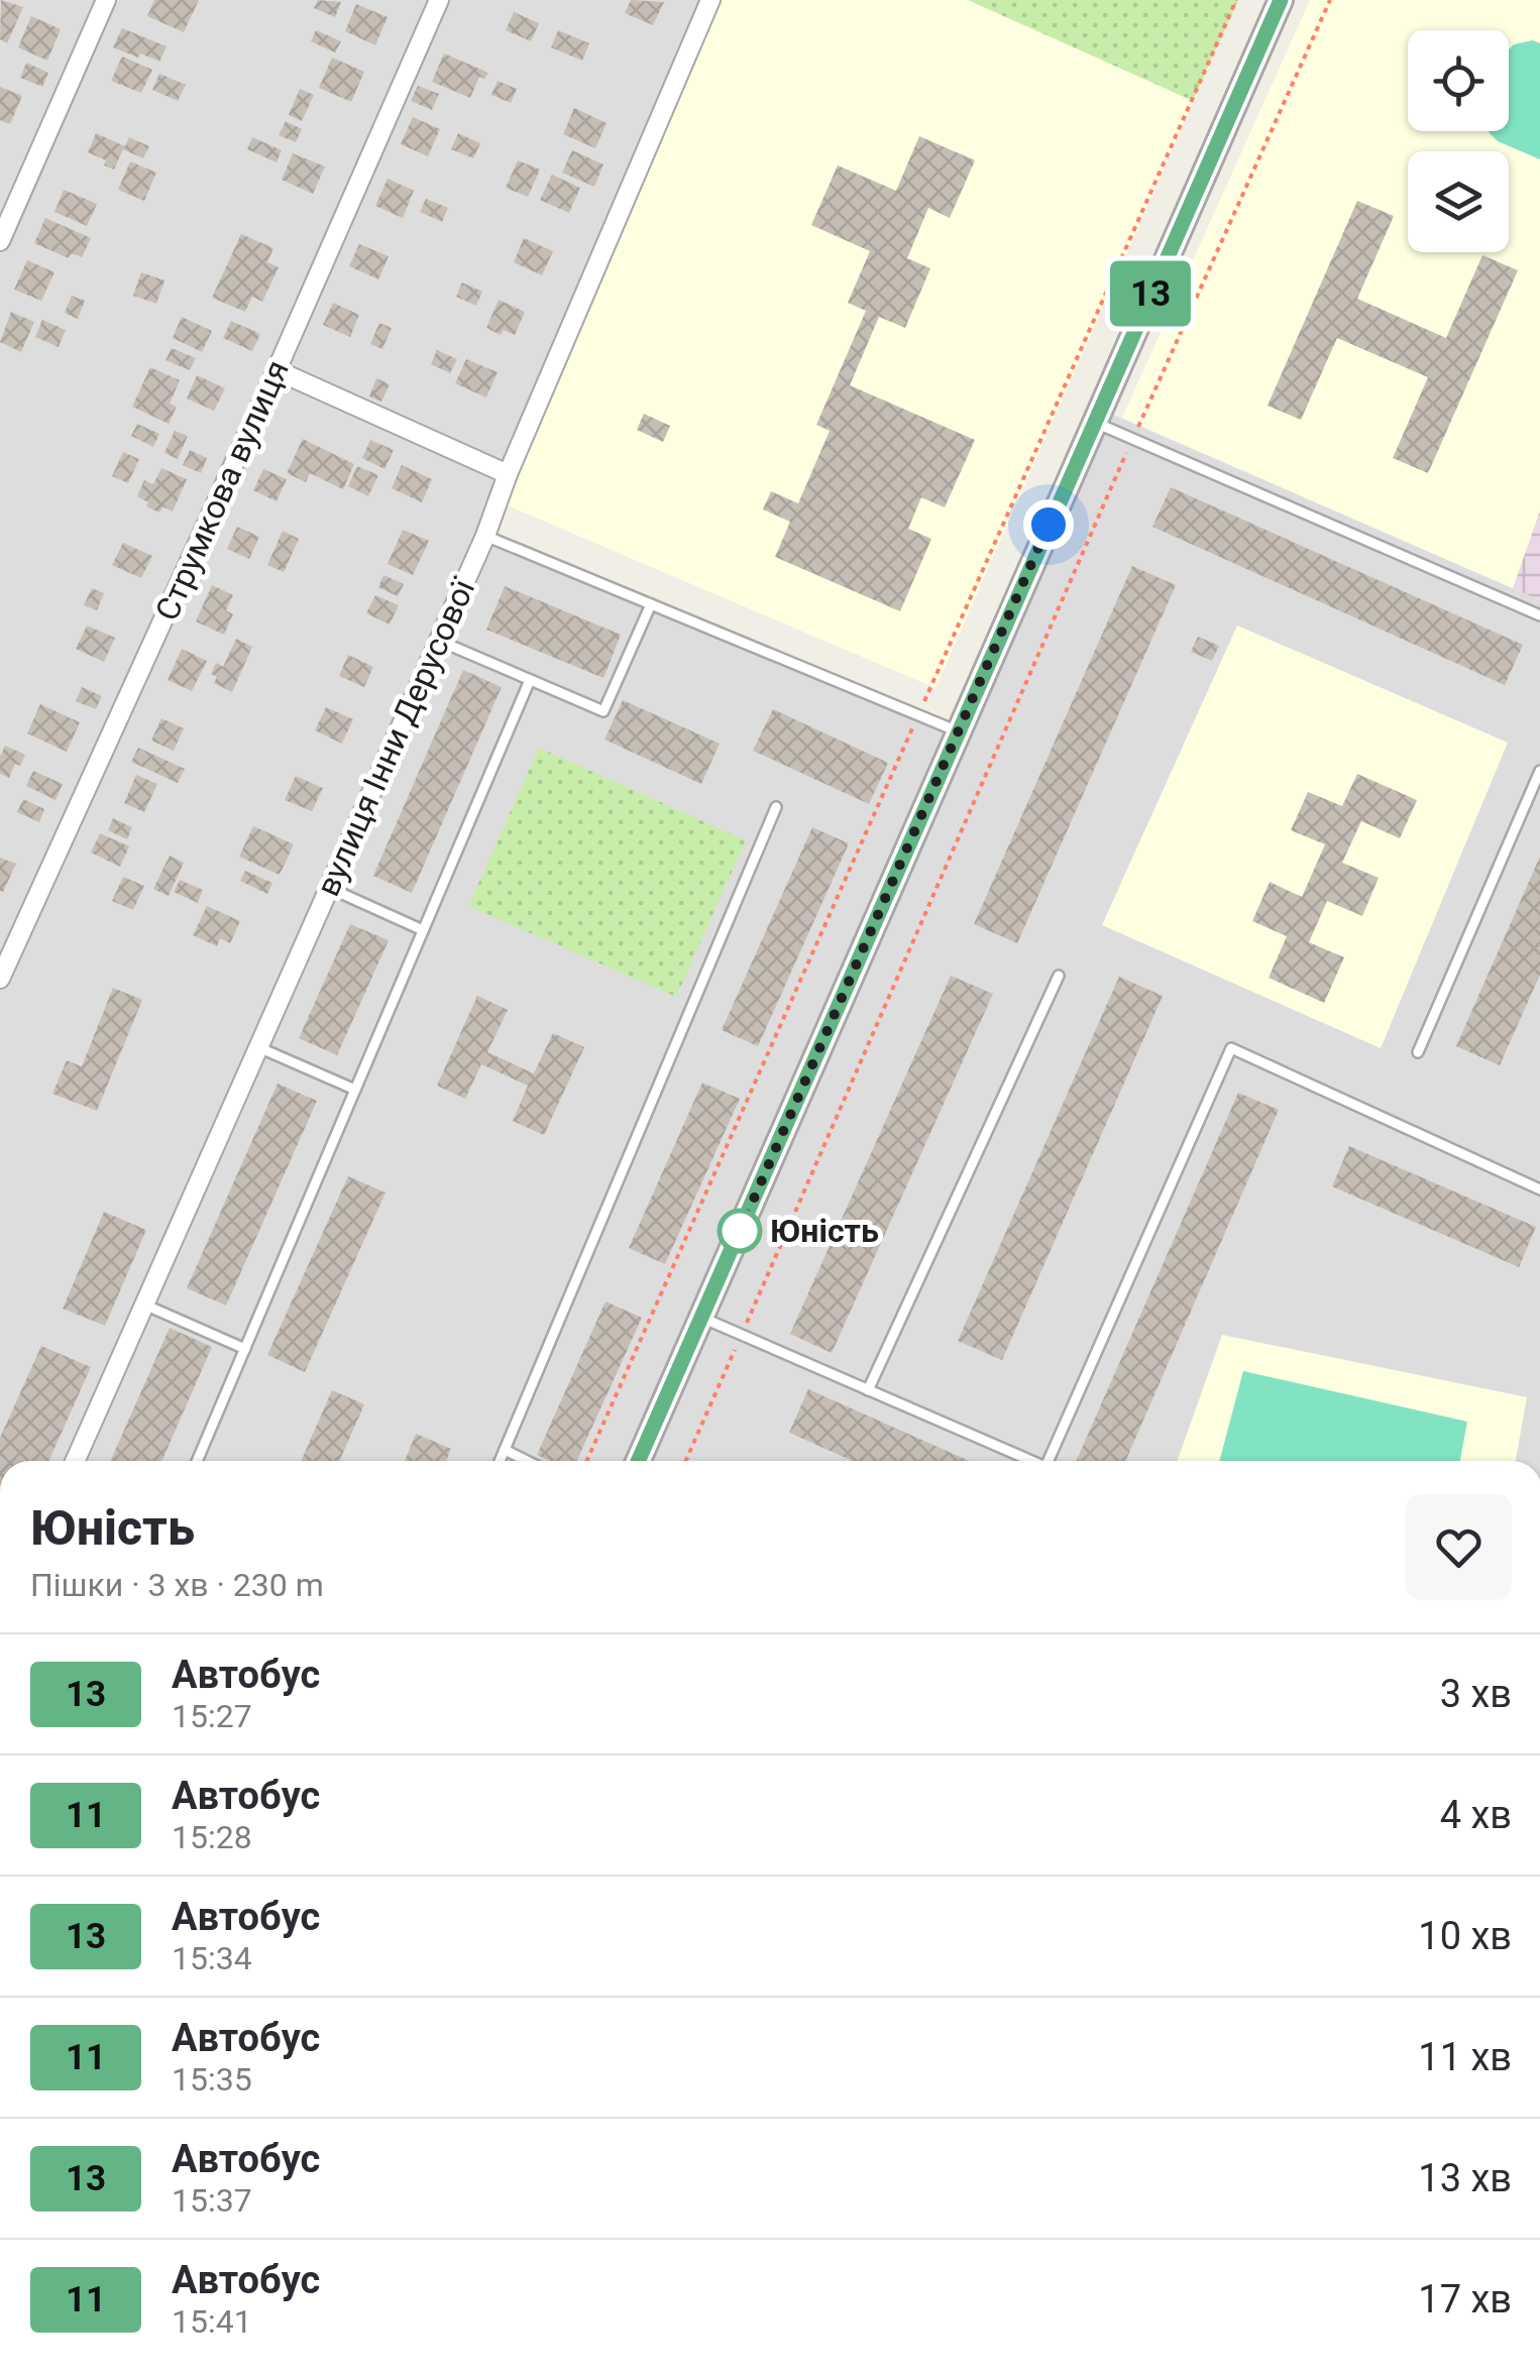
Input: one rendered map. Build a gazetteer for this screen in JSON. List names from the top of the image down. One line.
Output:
{"streets":{"street":["Струмкова вулиця","вулиця Інни Дерусової"]},"places":["Юність"],"lines":["bus line 13"],"page":{"on_map":"13","heading":["Юність","Пішки · 3 хв · 230 m"],"list":[{"mark":"13","name":"Автобус","note":"15:27","value":"3 хв"},{"mark":"11","name":"Автобус","note":"15:28","value":"4 хв"},{"mark":"13","name":"Автобус","note":"15:34","value":"10 хв"},{"mark":"11","name":"Автобус","note":"15:35","value":"11 хв"},{"mark":"13","name":"Автобус","note":"15:37","value":"13 хв"},{"mark":"11","name":"Автобус","note":"15:41","value":"17 хв"}]}}
